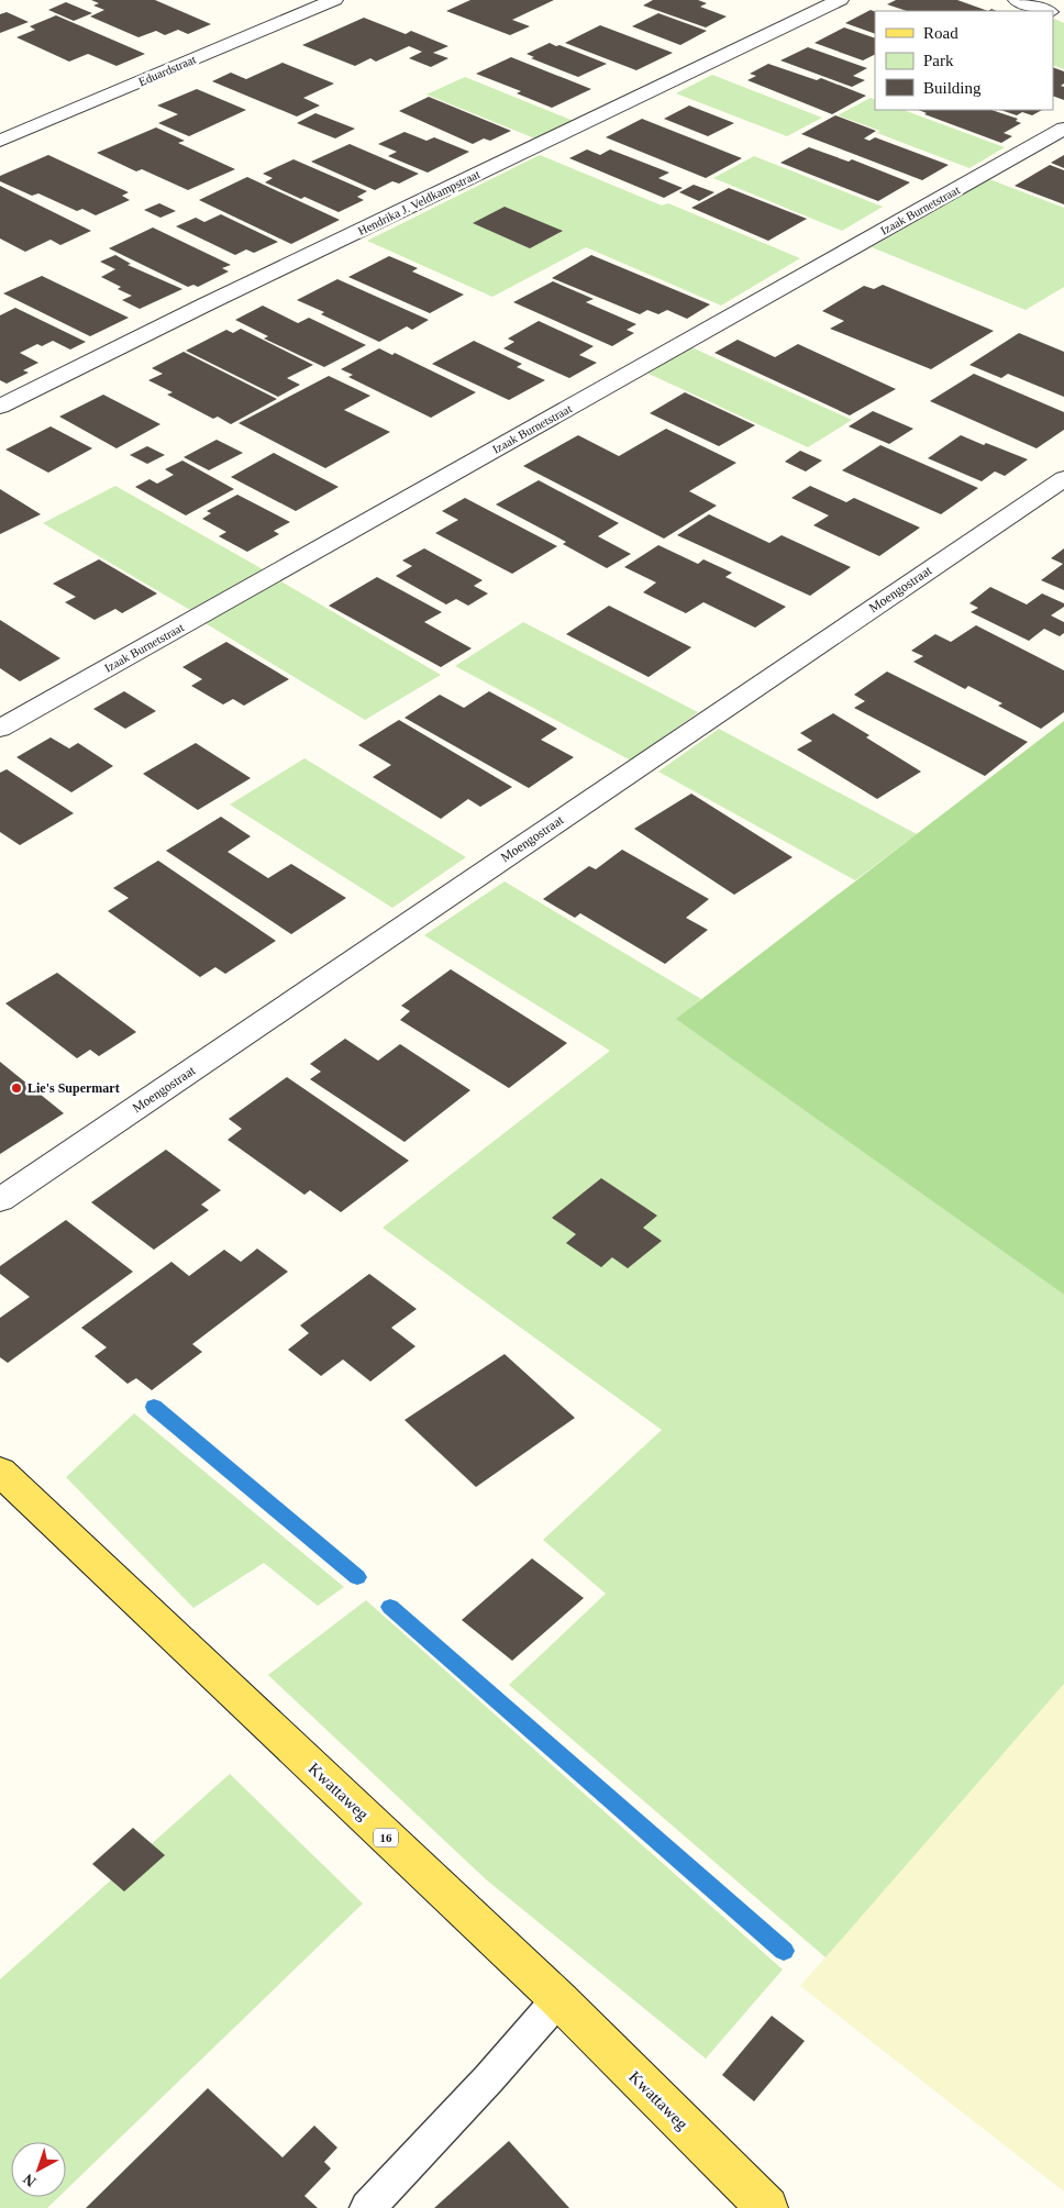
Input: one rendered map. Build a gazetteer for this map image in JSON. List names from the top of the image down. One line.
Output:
{"streets":{"main road":["Kwattaweg","16"],"street":["Eduardstraat","Hendrika J. Veldkampstraat","Izaak Burnetstraat","Moengostraat"]},"places":["Lie's Supermart"],"legend":["Road","Park","Building"],"north":"bottom left"}
